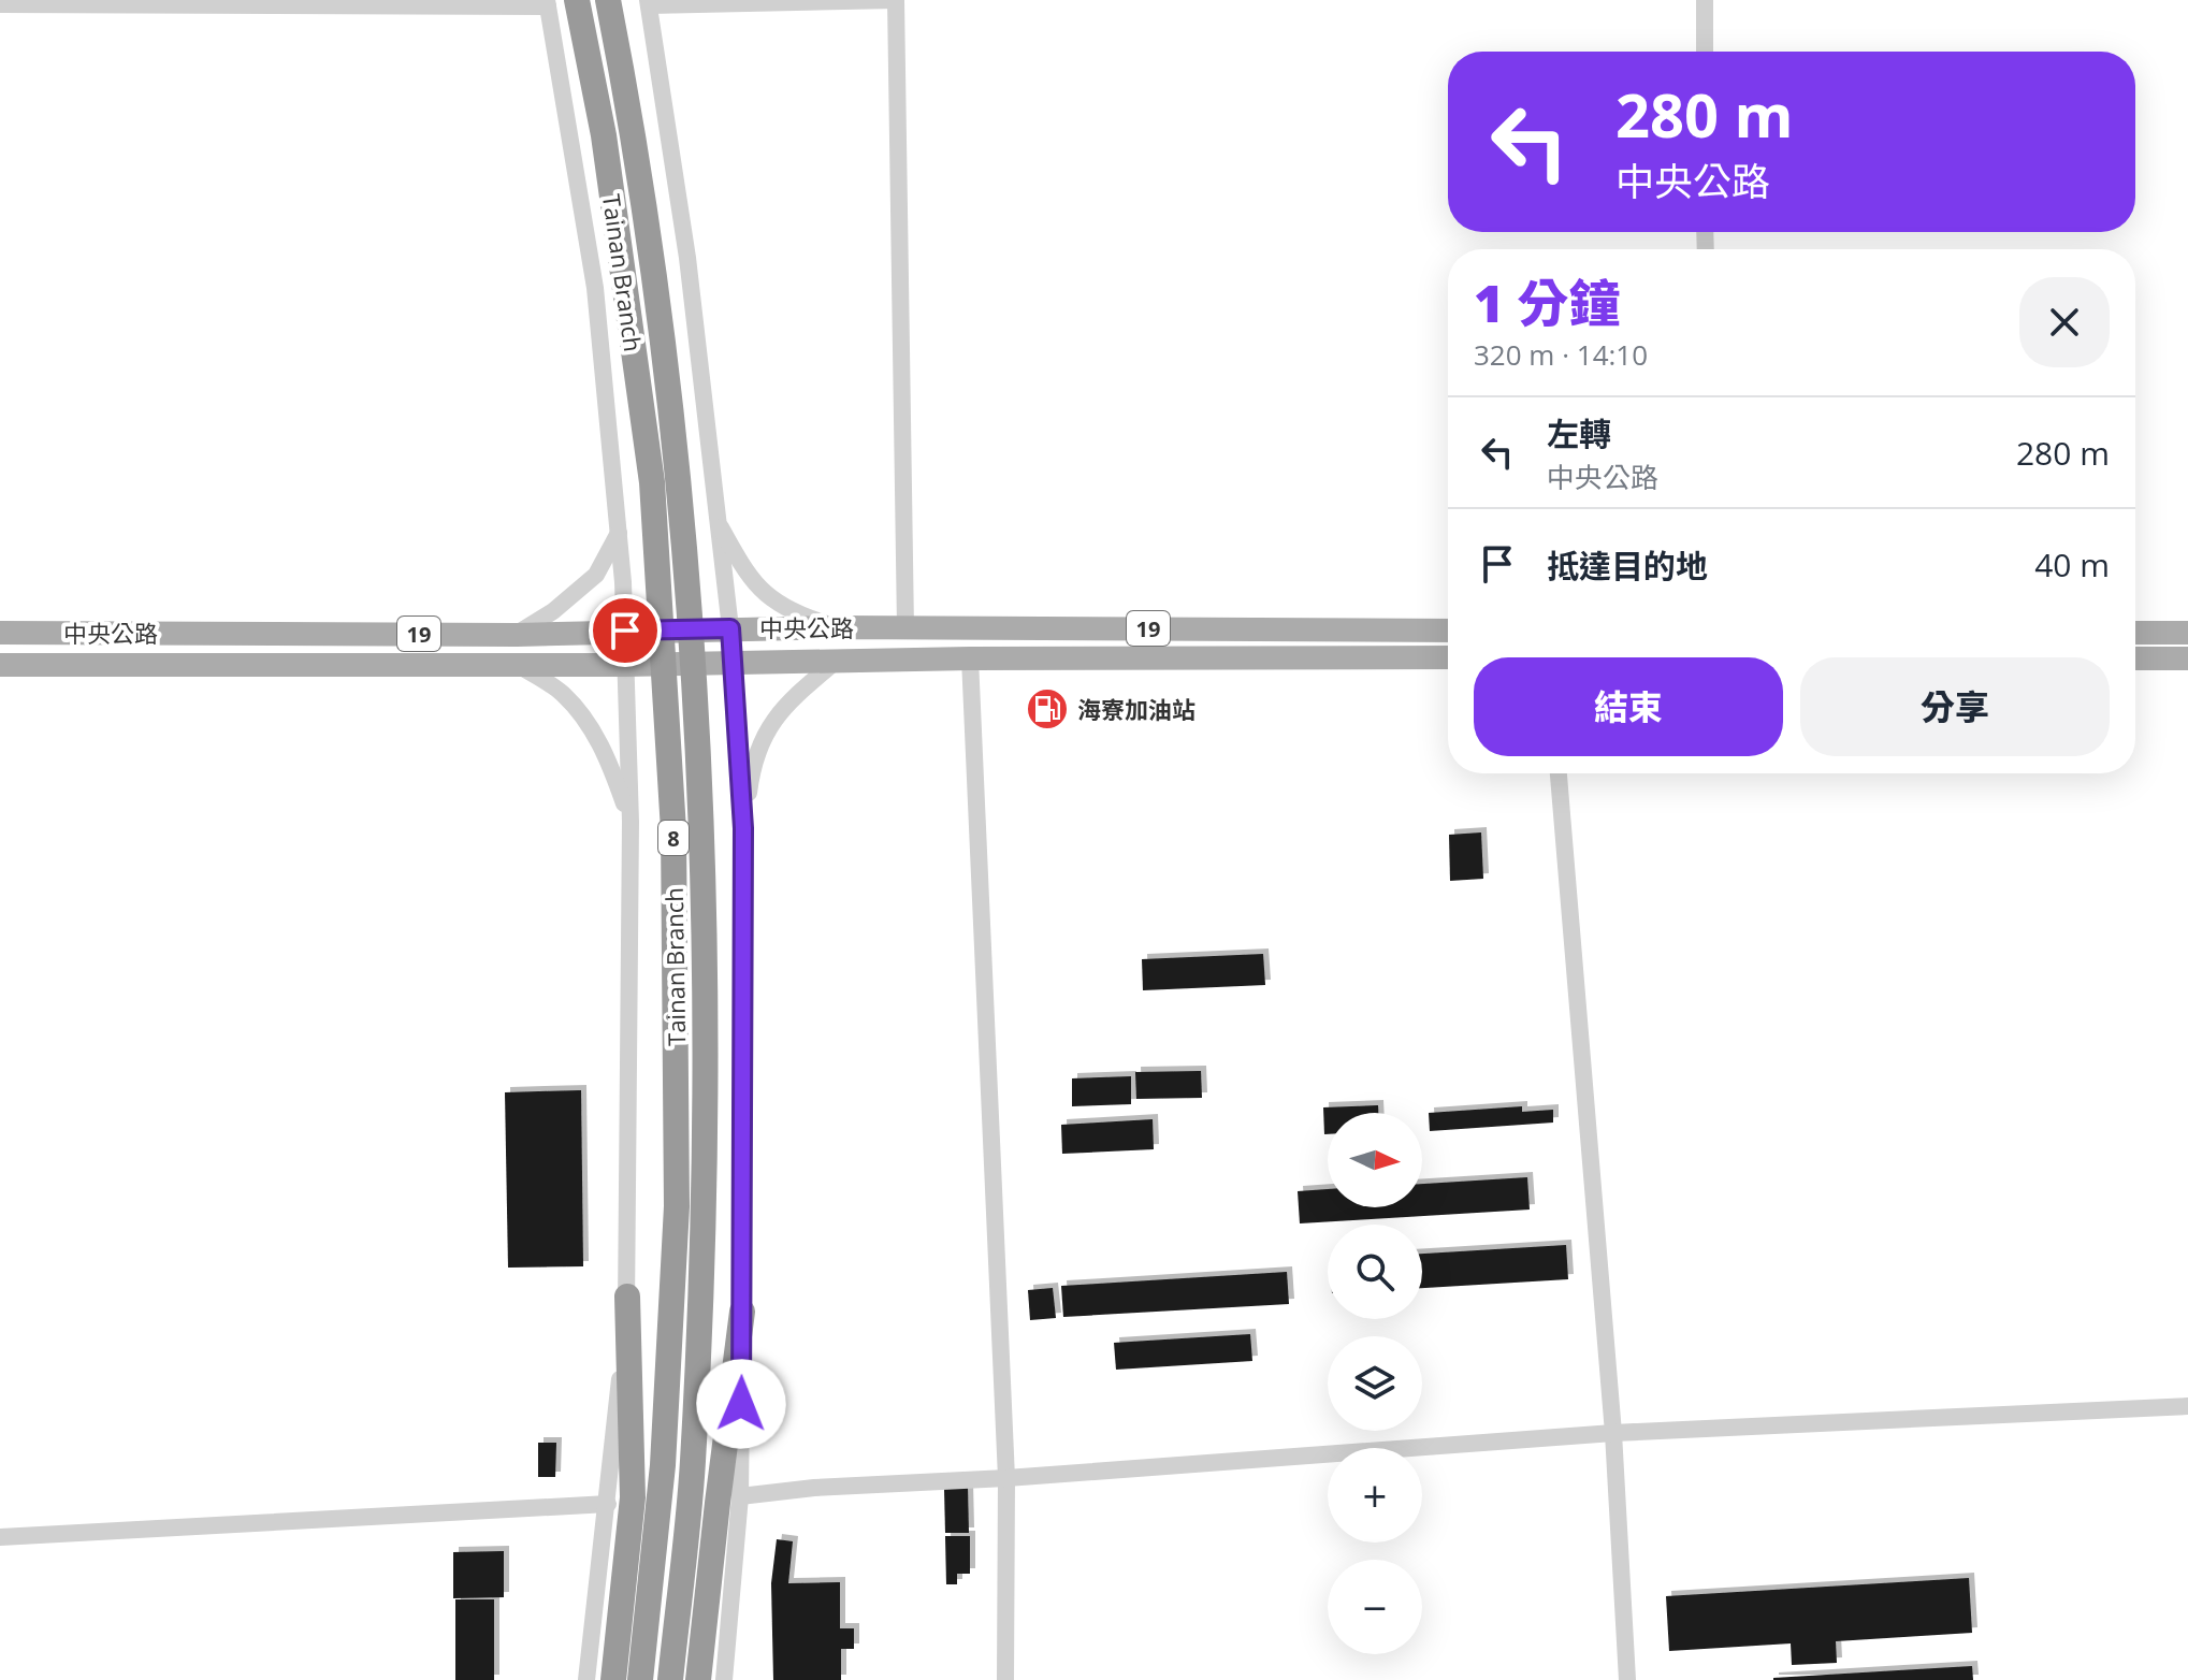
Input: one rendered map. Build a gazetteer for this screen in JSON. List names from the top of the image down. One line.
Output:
{"streets":{"highway":["Tainan Branch","8"],"main road":["中央公路","19"]},"places":{"fuel station":["海寮加油站"]},"north":"right","page":{"turn":["280 m","中央公路"],"heading":["1 分鐘","320 m · 14:10"],"list":[{"name":"左轉","note":"中央公路","value":"280 m"},{"name":"抵達目的地","value":"40 m"}],"buttons":["結束","分享"],"map_buttons":["+","−"]}}
